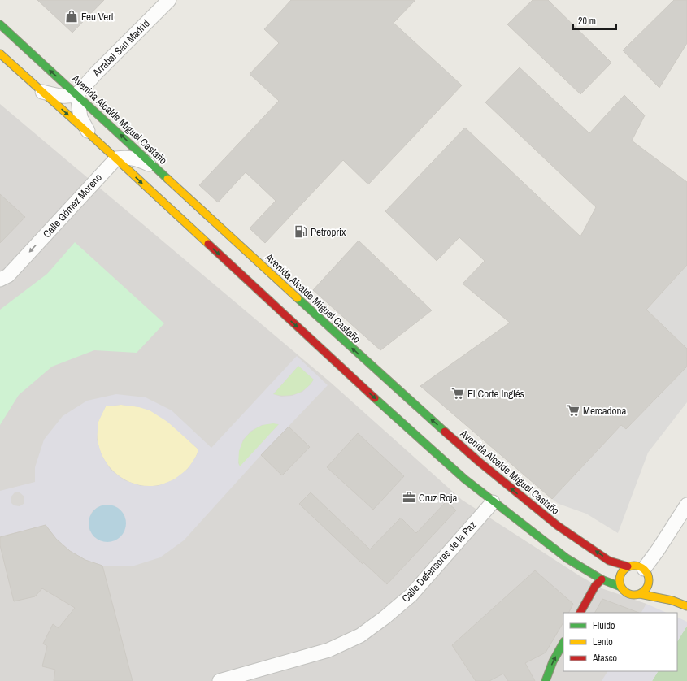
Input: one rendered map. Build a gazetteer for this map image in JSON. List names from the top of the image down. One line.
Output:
{"streets":{"main road":["Avenida Alcalde Miguel Castaño"],"street":["Arrabal San Madrid","Calle Gómez Moreno","Calle Defensores de la Paz"]},"crossings":[["Arrabal San Madrid","Avenida Alcalde Miguel Castaño"]],"one_way":["Calle Gómez Moreno"],"places":{"shop":["Feu Vert"],"fuel station":["Petroprix"],"supermarket":["El Corte Inglés","Mercadona"],"office":["Cruz Roja"]},"legend":["Fluido","Lento","Atasco"],"scale_bar":"20 m"}
